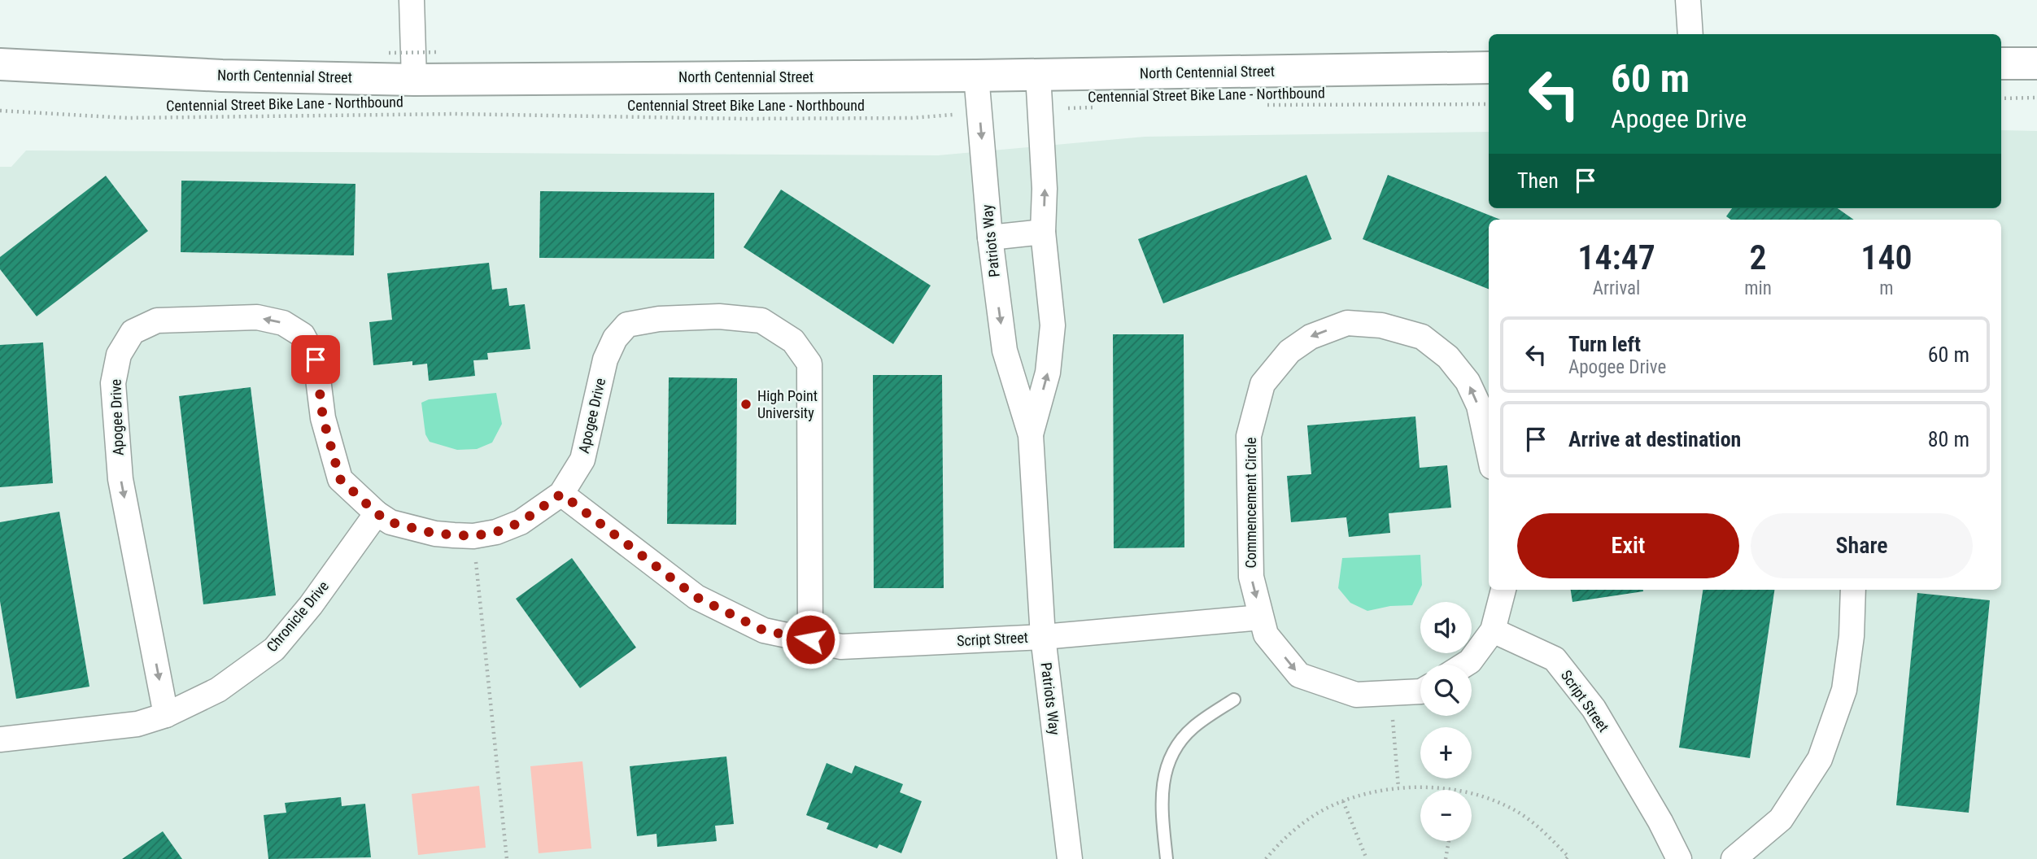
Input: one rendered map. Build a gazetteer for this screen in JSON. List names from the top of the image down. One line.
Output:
{"streets":{"main road":["North Centennial Street"],"street":["Patriots Way","Apogee Drive","Commencement Circle","Chronicle Drive","Script Street"],"path":["Centennial Street Bike Lane - Northbound"]},"crossings":[["North Centennial Street","Patriots Way"],["Centennial Street Bike Lane - Northbound","Patriots Way"],["Patriots Way","Script Street"],["Apogee Drive","Chronicle Drive"],["Apogee Drive","Script Street"],["Commencement Circle","Script Street"]],"places":["High Point University"],"page":{"turn":["60 m","Apogee Drive"],"then":"Then","eta":["14:47","Arrival","2","min","140","m"],"list":[{"name":"Turn left","note":"Apogee Drive","value":"60 m"},{"name":"Arrive at destination","value":"80 m"}],"buttons":["Exit","Share"],"map_buttons":["+","−"]}}
